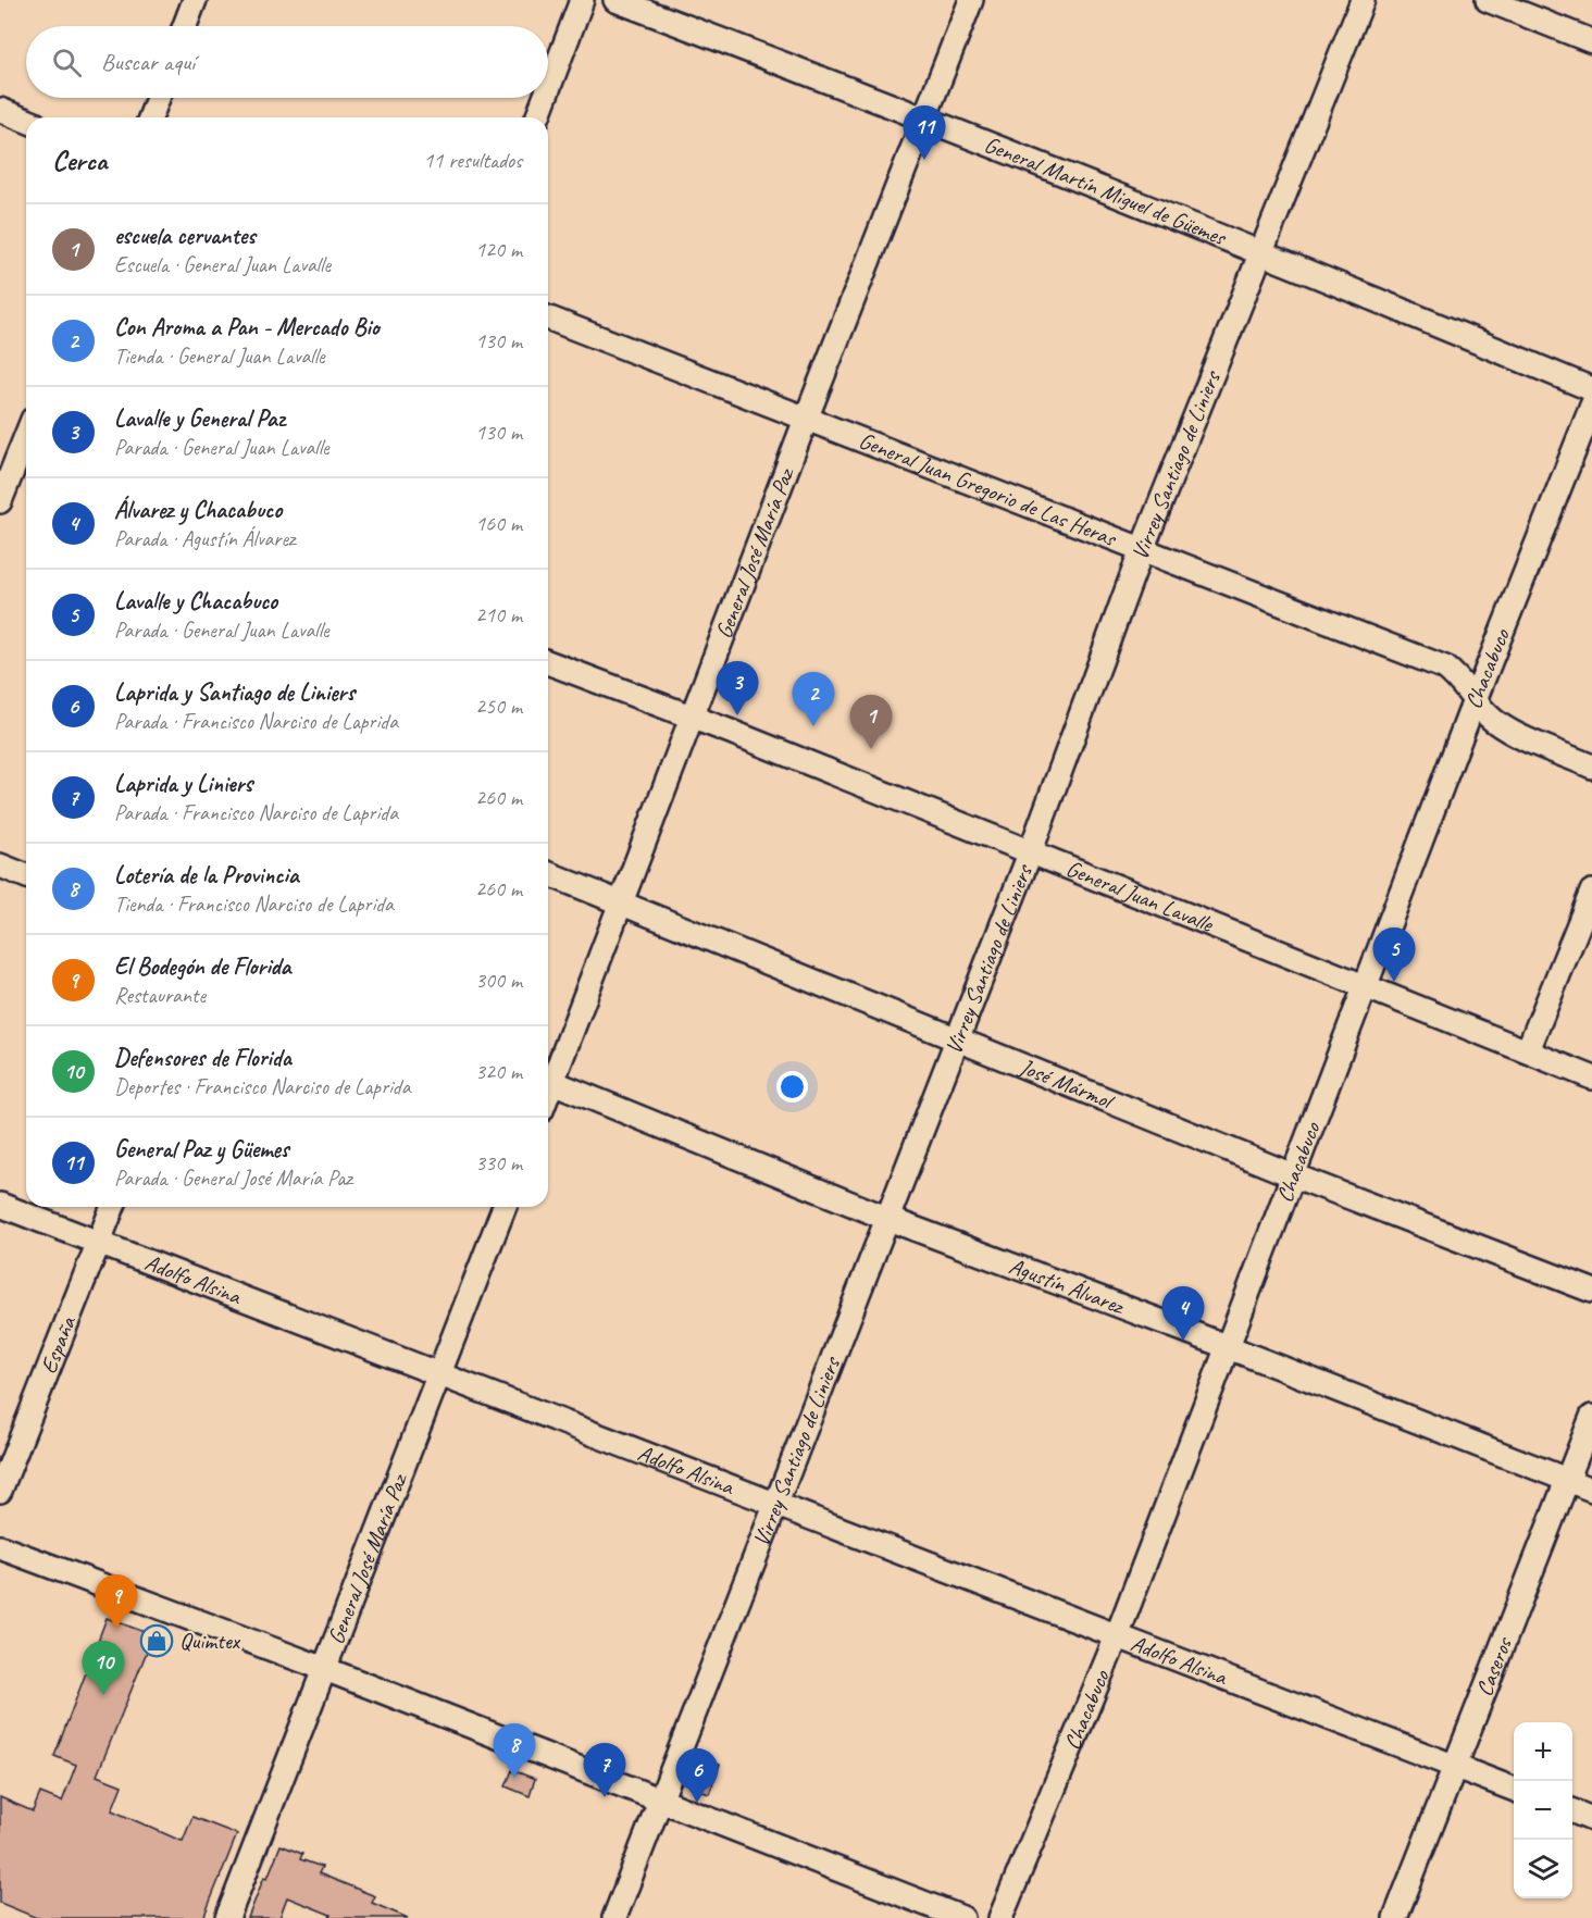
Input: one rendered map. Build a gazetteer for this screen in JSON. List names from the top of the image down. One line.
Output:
{"streets":{"street":["General Martín Miguel de Güemes","Virrey Santiago de Liniers","General Juan Gregorio de Las Heras","General José María Paz","Chacabuco","General Juan Lavalle","José Mármol","Adolfo Alsina","Agustín Álvarez","España","Caseros"]},"crossings":[["General Martín Miguel de Güemes","Virrey Santiago de Liniers"],["General Martín Miguel de Güemes","General José María Paz"],["Virrey Santiago de Liniers","General Juan Gregorio de Las Heras"],["Virrey Santiago de Liniers","General Juan Lavalle"],["Virrey Santiago de Liniers","José Mármol"],["Virrey Santiago de Liniers","Adolfo Alsina"],["Virrey Santiago de Liniers","Agustín Álvarez"],["General Juan Gregorio de Las Heras","General José María Paz"],["General Juan Gregorio de Las Heras","Chacabuco"],["General José María Paz","General Juan Lavalle"],["General José María Paz","José Mármol"],["General José María Paz","Adolfo Alsina"],["Chacabuco","General Juan Lavalle"],["Chacabuco","José Mármol"],["Chacabuco","Adolfo Alsina"],["Chacabuco","Agustín Álvarez"],["Adolfo Alsina","España"],["Adolfo Alsina","Caseros"],["Agustín Álvarez","Caseros"]],"places":{"shop":["Quimtex"]},"page":{"search":"Buscar aquí","pins":["11","3","2","1","5","4","9","10","8","7","6"],"heading":["Cerca","11 resultados"],"list":[{"mark":"1","name":"escuela cervantes","note":"Escuela · General Juan Lavalle","value":"120 m"},{"mark":"2","name":"Con Aroma a Pan - Mercado Bio","note":"Tienda · General Juan Lavalle","value":"130 m"},{"mark":"3","name":"Lavalle y General Paz","note":"Parada · General Juan Lavalle","value":"130 m"},{"mark":"4","name":"Álvarez y Chacabuco","note":"Parada · Agustín Álvarez","value":"160 m"},{"mark":"5","name":"Lavalle y Chacabuco","note":"Parada · General Juan Lavalle","value":"210 m"},{"mark":"6","name":"Laprida y Santiago de Liniers","note":"Parada · Francisco Narciso de Laprida","value":"250 m"},{"mark":"7","name":"Laprida y Liniers","note":"Parada · Francisco Narciso de Laprida","value":"260 m"},{"mark":"8","name":"Lotería de la Provincia","note":"Tienda · Francisco Narciso de Laprida","value":"260 m"},{"mark":"9","name":"El Bodegón de Florida","note":"Restaurante","value":"300 m"},{"mark":"10","name":"Defensores de Florida","note":"Deportes · Francisco Narciso de Laprida","value":"320 m"},{"mark":"11","name":"General Paz y Güemes","note":"Parada · General José María Paz","value":"330 m"}],"map_buttons":["+","−"]}}
